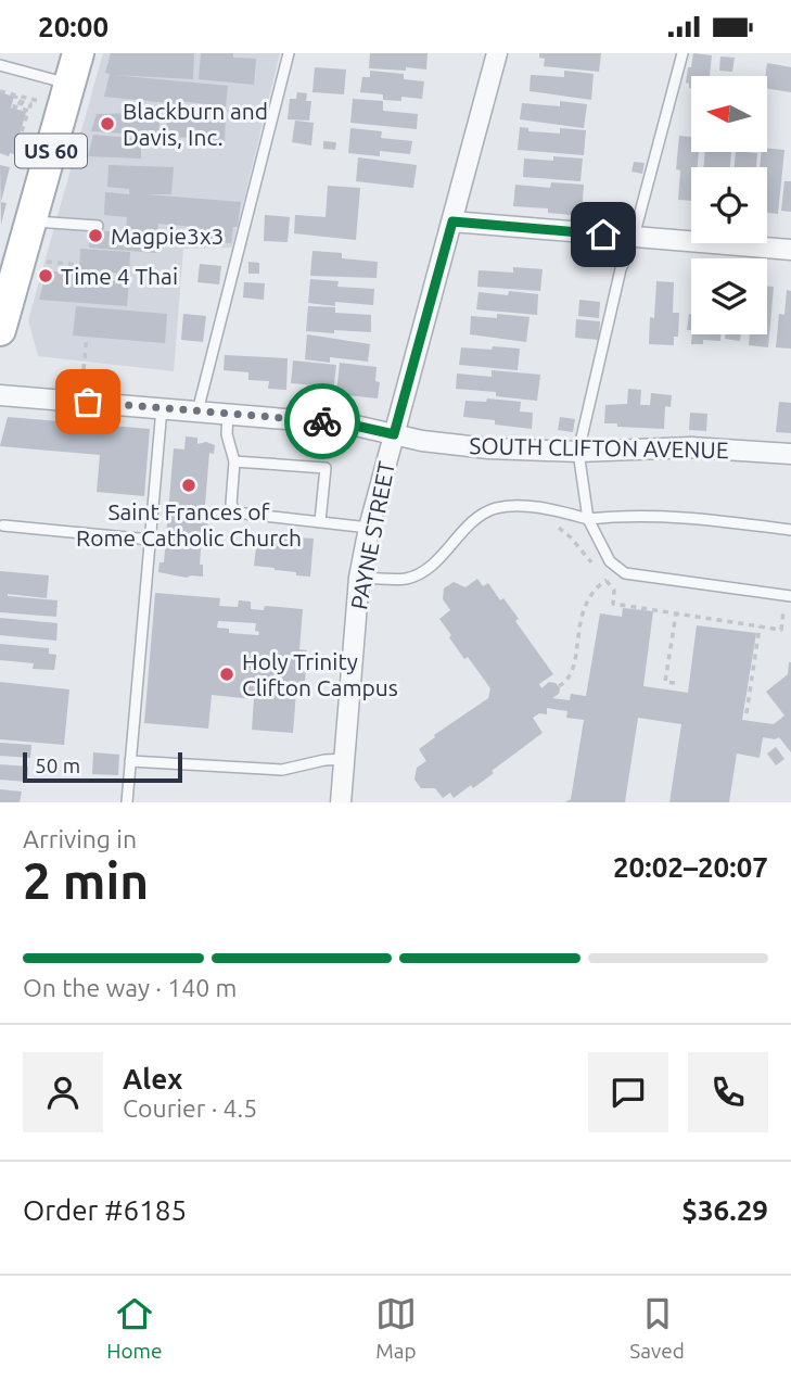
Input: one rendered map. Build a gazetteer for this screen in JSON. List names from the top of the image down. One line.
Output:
{"streets":{"main road":["US 60"],"street":["SOUTH CLIFTON AVENUE","PAYNE STREET"]},"crossings":[["SOUTH CLIFTON AVENUE","PAYNE STREET"]],"places":["Blackburn and Davis, Inc.","Magpie3x3","Time 4 Thai","Saint Frances of Rome Catholic Church","Holy Trinity Clifton Campus"],"scale_bar":"50 m","north":"left","page":{"status":"20:00","scale":"50 m","heading":["2 min","Arriving in","20:02–20:07"],"panel":["Alex","Courier · 4.5","Order #6185","$36.29"],"bar":"On the way · 140 m","tabs":["Home","Map","Saved"]}}
